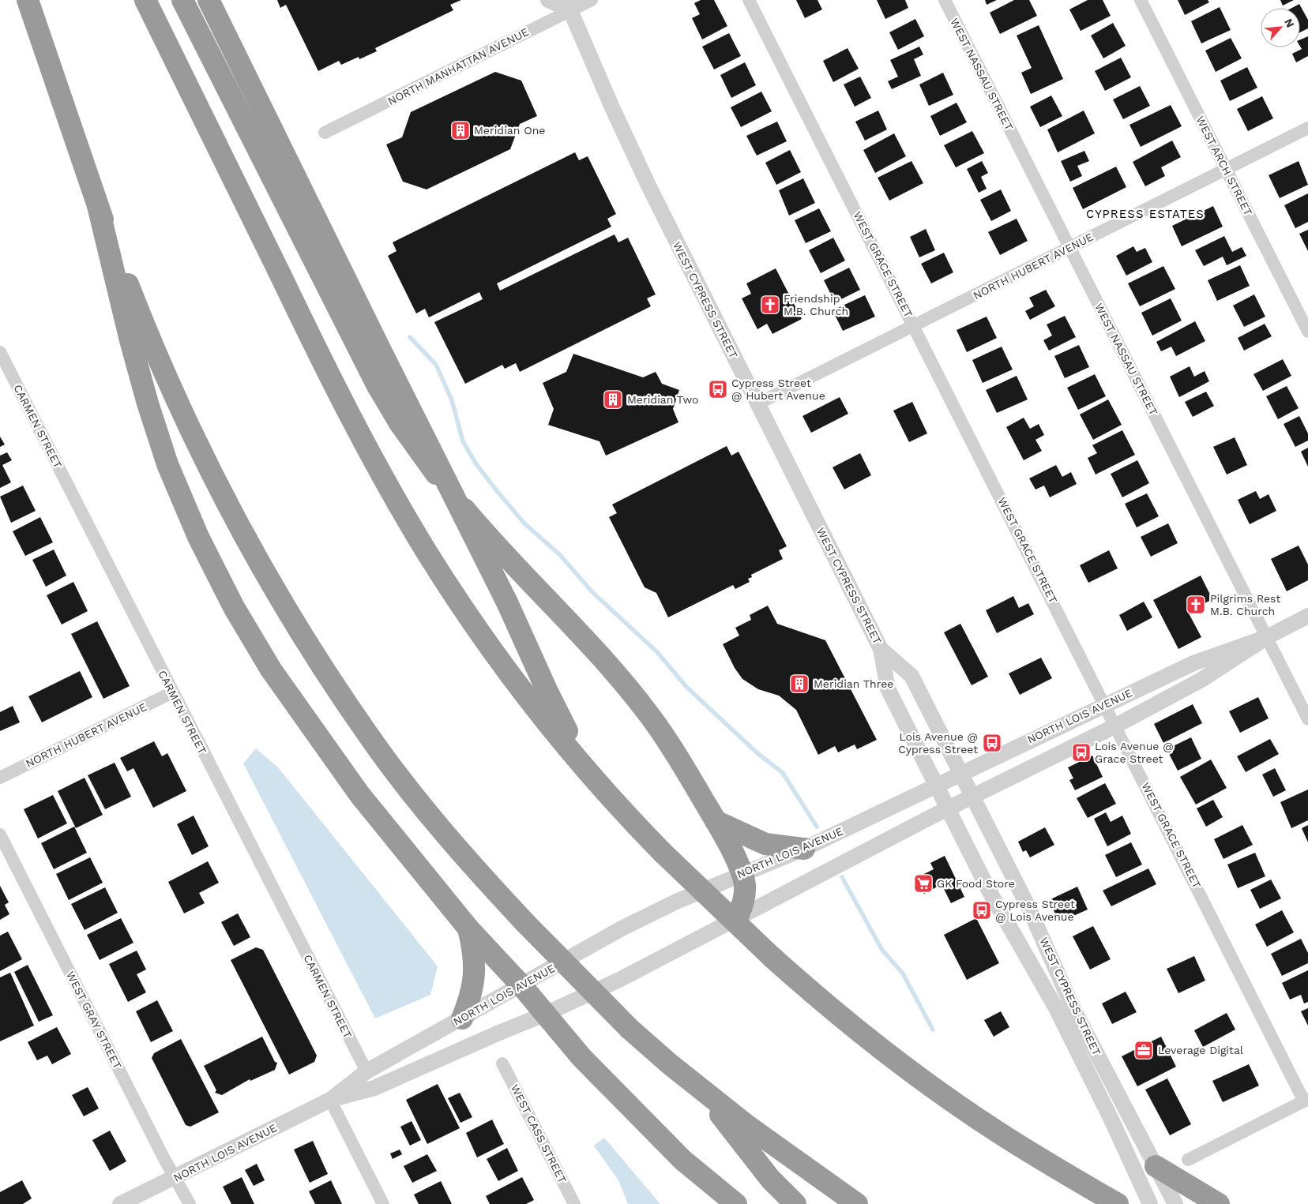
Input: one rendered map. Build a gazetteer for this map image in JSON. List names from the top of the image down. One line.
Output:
{"streets":{"street":["NORTH MANHATTAN AVENUE","WEST NASSAU STREET","WEST ARCH STREET","WEST GRACE STREET","NORTH HUBERT AVENUE","WEST CYPRESS STREET","CARMEN STREET","NORTH LOIS AVENUE","WEST GRAY STREET","WEST CASS STREET"]},"crossings":[["NORTH MANHATTAN AVENUE","WEST CYPRESS STREET"],["WEST NASSAU STREET","NORTH HUBERT AVENUE"],["WEST NASSAU STREET","NORTH LOIS AVENUE"],["WEST ARCH STREET","NORTH HUBERT AVENUE"],["WEST GRACE STREET","NORTH HUBERT AVENUE"],["WEST GRACE STREET","NORTH LOIS AVENUE"],["NORTH HUBERT AVENUE","WEST CYPRESS STREET"],["NORTH HUBERT AVENUE","CARMEN STREET"],["WEST CYPRESS STREET","NORTH LOIS AVENUE"],["CARMEN STREET","NORTH LOIS AVENUE"],["NORTH LOIS AVENUE","WEST GRAY STREET"]],"districts":["CYPRESS ESTATES"],"places":{"building":["Meridian One","Meridian Two","Meridian Three"],"church":["Friendship M.B. Church","Pilgrims Rest M.B. Church"],"bus stop":["Cypress Street @ Hubert Avenue","Lois Avenue @ Cypress Street","Lois Avenue @ Grace Street","Cypress Street @ Lois Avenue"],"supermarket":["GK Food Store"],"office":["Leverage Digital"]},"north":"top right"}
